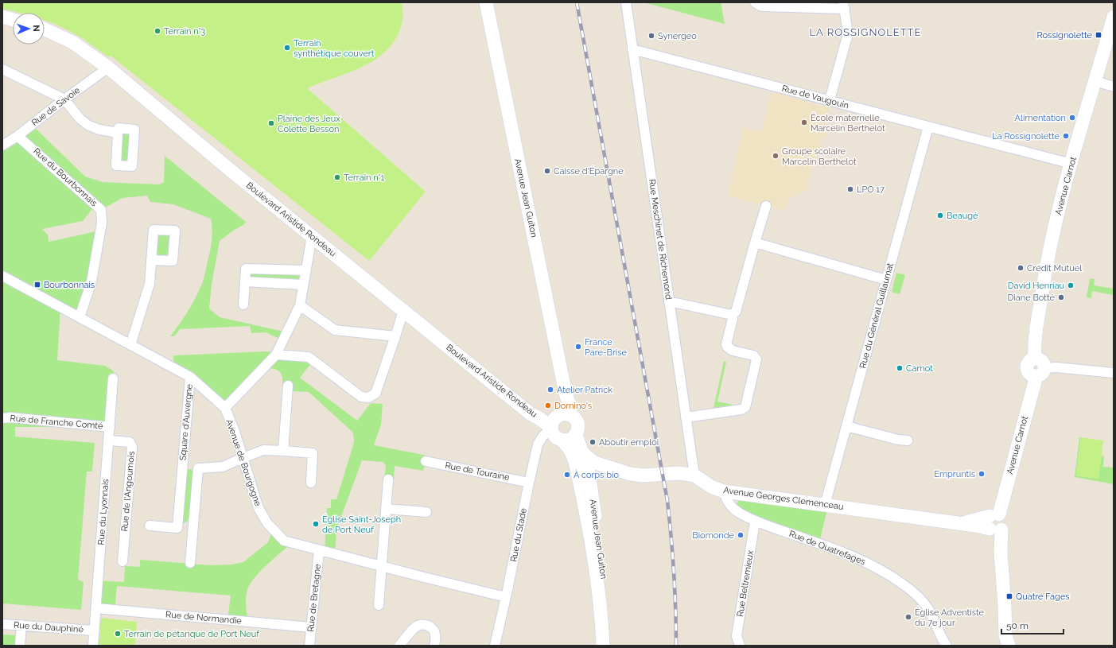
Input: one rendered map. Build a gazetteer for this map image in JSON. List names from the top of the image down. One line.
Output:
{"streets":{"main road":["Avenue Carnot","Avenue Jean Guiton","Boulevard Aristide Rondeau","Avenue Georges Clemenceau"],"street":["Rue de Vaugouin","Rue de Savoie","Rue du Bourbonnais","Rue Meschinet de Richemond","Rue du Général Guillaumat","Rue de Franche Comté","Square d'Auvergne","Avenue de Bourgogne","Rue de Touraine","Rue de l'Angoumois","Rue du Lyonnais","Rue du Stade","Rue de Quatrefages","Rue Beltremieux","Rue de Bretagne","Rue de Normandie","Rue du Dauphiné"]},"crossings":[["Rue de Vaugouin","Avenue Carnot"],["Rue de Vaugouin","Rue Meschinet de Richemond"],["Rue de Vaugouin","Rue du Général Guillaumat"],["Rue de Savoie","Rue du Bourbonnais"],["Rue de Savoie","Boulevard Aristide Rondeau"],["Rue du Bourbonnais","Avenue de Bourgogne"],["Avenue Carnot","Avenue Georges Clemenceau"],["Avenue Jean Guiton","Boulevard Aristide Rondeau"],["Avenue Jean Guiton","Avenue Georges Clemenceau"],["Avenue Jean Guiton","Rue du Stade"],["Boulevard Aristide Rondeau","Rue du Stade"],["Rue Meschinet de Richemond","Avenue Georges Clemenceau"],["Rue du Général Guillaumat","Avenue Georges Clemenceau"],["Rue de Franche Comté","Rue du Lyonnais"],["Square d'Auvergne","Avenue de Bourgogne"],["Avenue de Bourgogne","Rue du Stade"],["Avenue de Bourgogne","Rue de Bretagne"],["Rue de Touraine","Rue du Stade"],["Rue de l'Angoumois","Rue du Lyonnais"],["Avenue Georges Clemenceau","Rue de Quatrefages"],["Rue du Lyonnais","Rue de Normandie"],["Rue du Lyonnais","Rue du Dauphiné"],["Rue de Quatrefages","Rue Beltremieux"],["Rue de Bretagne","Rue de Normandie"]],"districts":["LA ROSSIGNOLETTE"],"places":{"other":["Terrain n°3","Synergeo","Terrain synthétique couvert","Alimentation","École maternelle Marcelin Berthelot","Plaine des Jeux Colette Besson","La Rossignolette","Groupe scolaire Marcelin Berthelot","Caisse d'Épargne","Terrain n°1","LPO 17","Beaugé","Crédit Mutuel","David Henriau","Diane Botté","France Pare-Brise","Carnot","Atelier Patrick","Domino's","Aboutir emploi","Empruntis","À corps bio","Église Saint-Joseph de Port Neuf","Biomonde","Église Adventiste du 7e jour","Terrain de pétanque de Port Neuf"],"transit":["Rossignolette","Bourbonnais","Quatre Fages"]},"scale_bar":"50 m","north":"right"}
